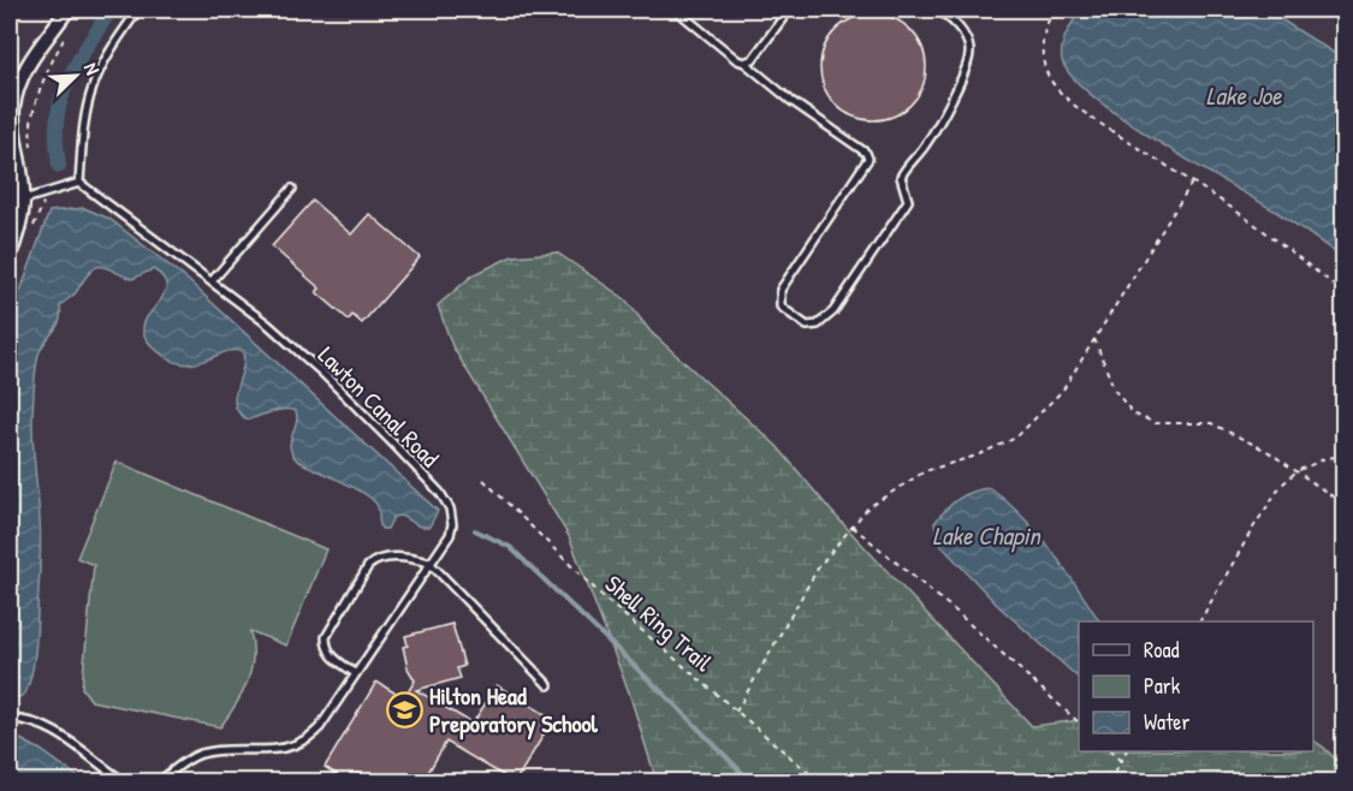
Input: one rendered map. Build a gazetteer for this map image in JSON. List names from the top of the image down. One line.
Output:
{"streets":{"lane":["Lawton Canal Road"],"path":["Shell Ring Trail"]},"water":["Lake Joe","Lake Chapin"],"places":{"school or university":["Hilton Head Preporatory School"]},"legend":["Road","Park","Water"],"north":"top right"}
